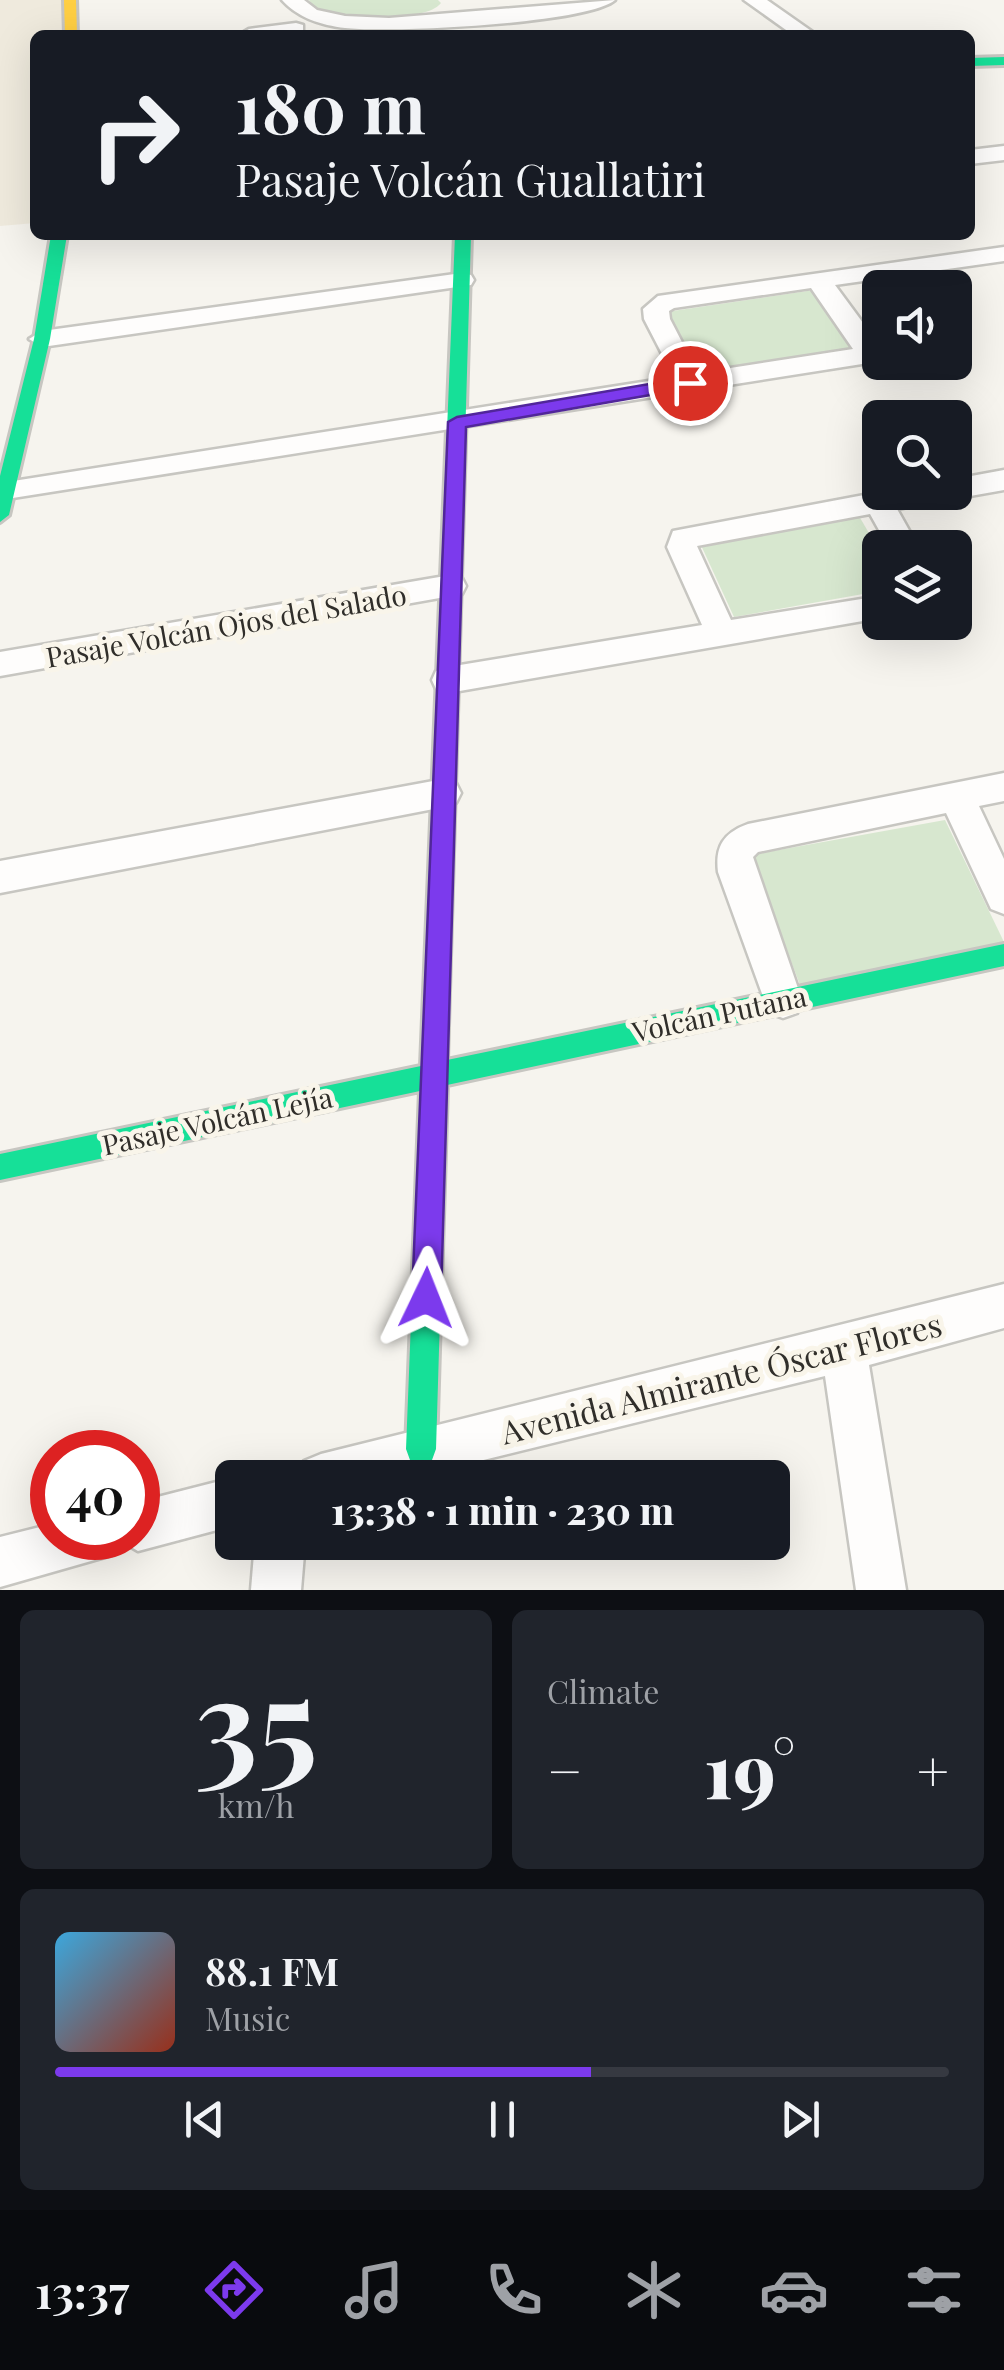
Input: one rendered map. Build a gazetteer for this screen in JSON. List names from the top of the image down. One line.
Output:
{"streets":{"street":["Pasaje Volcán Ojos del Salado","Volcán Putana","Pasaje Volcán Lejía","Avenida Almirante Óscar Flores"]},"crossings":[["Volcán Putana","Pasaje Volcán Lejía"]],"page":{"turn":["180 m","Pasaje Volcán Guallatiri"],"limit":"40","trip":"13:38 · 1 min · 230 m","tile":[["35","km/h"],"Climate"],"heat":["−","19°","+"],"song":["88.1 FM","Music"],"tabs":"13:37"}}
